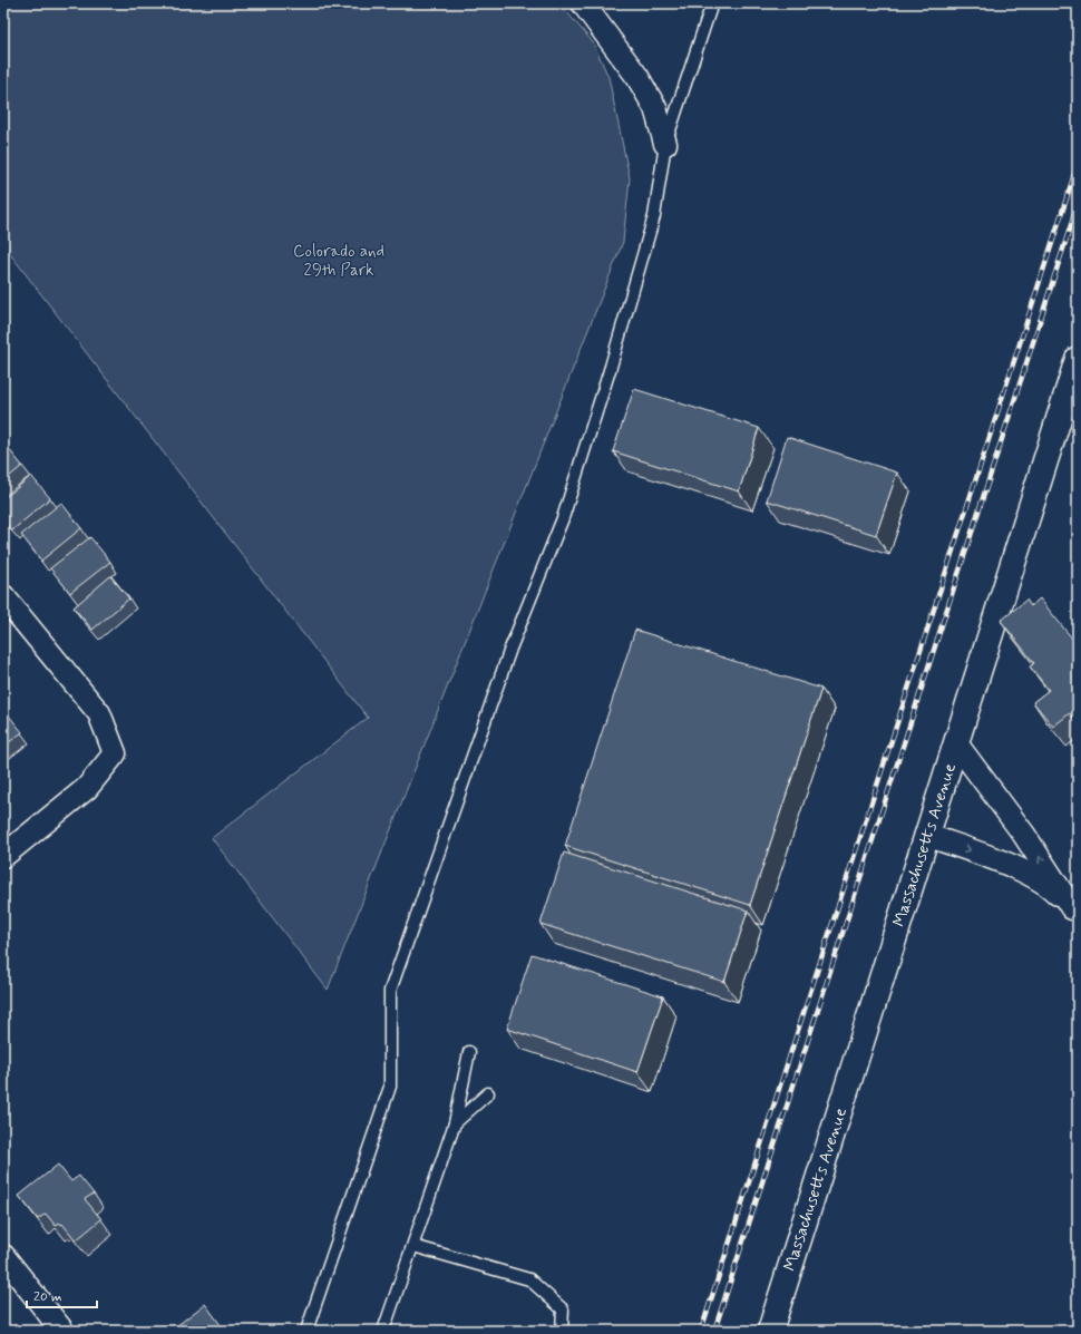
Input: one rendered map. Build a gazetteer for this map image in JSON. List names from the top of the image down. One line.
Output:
{"streets":{"main road":["Massachusetts Avenue"]},"parks":["Colorado and 29th Park"],"scale_bar":"20 m"}
